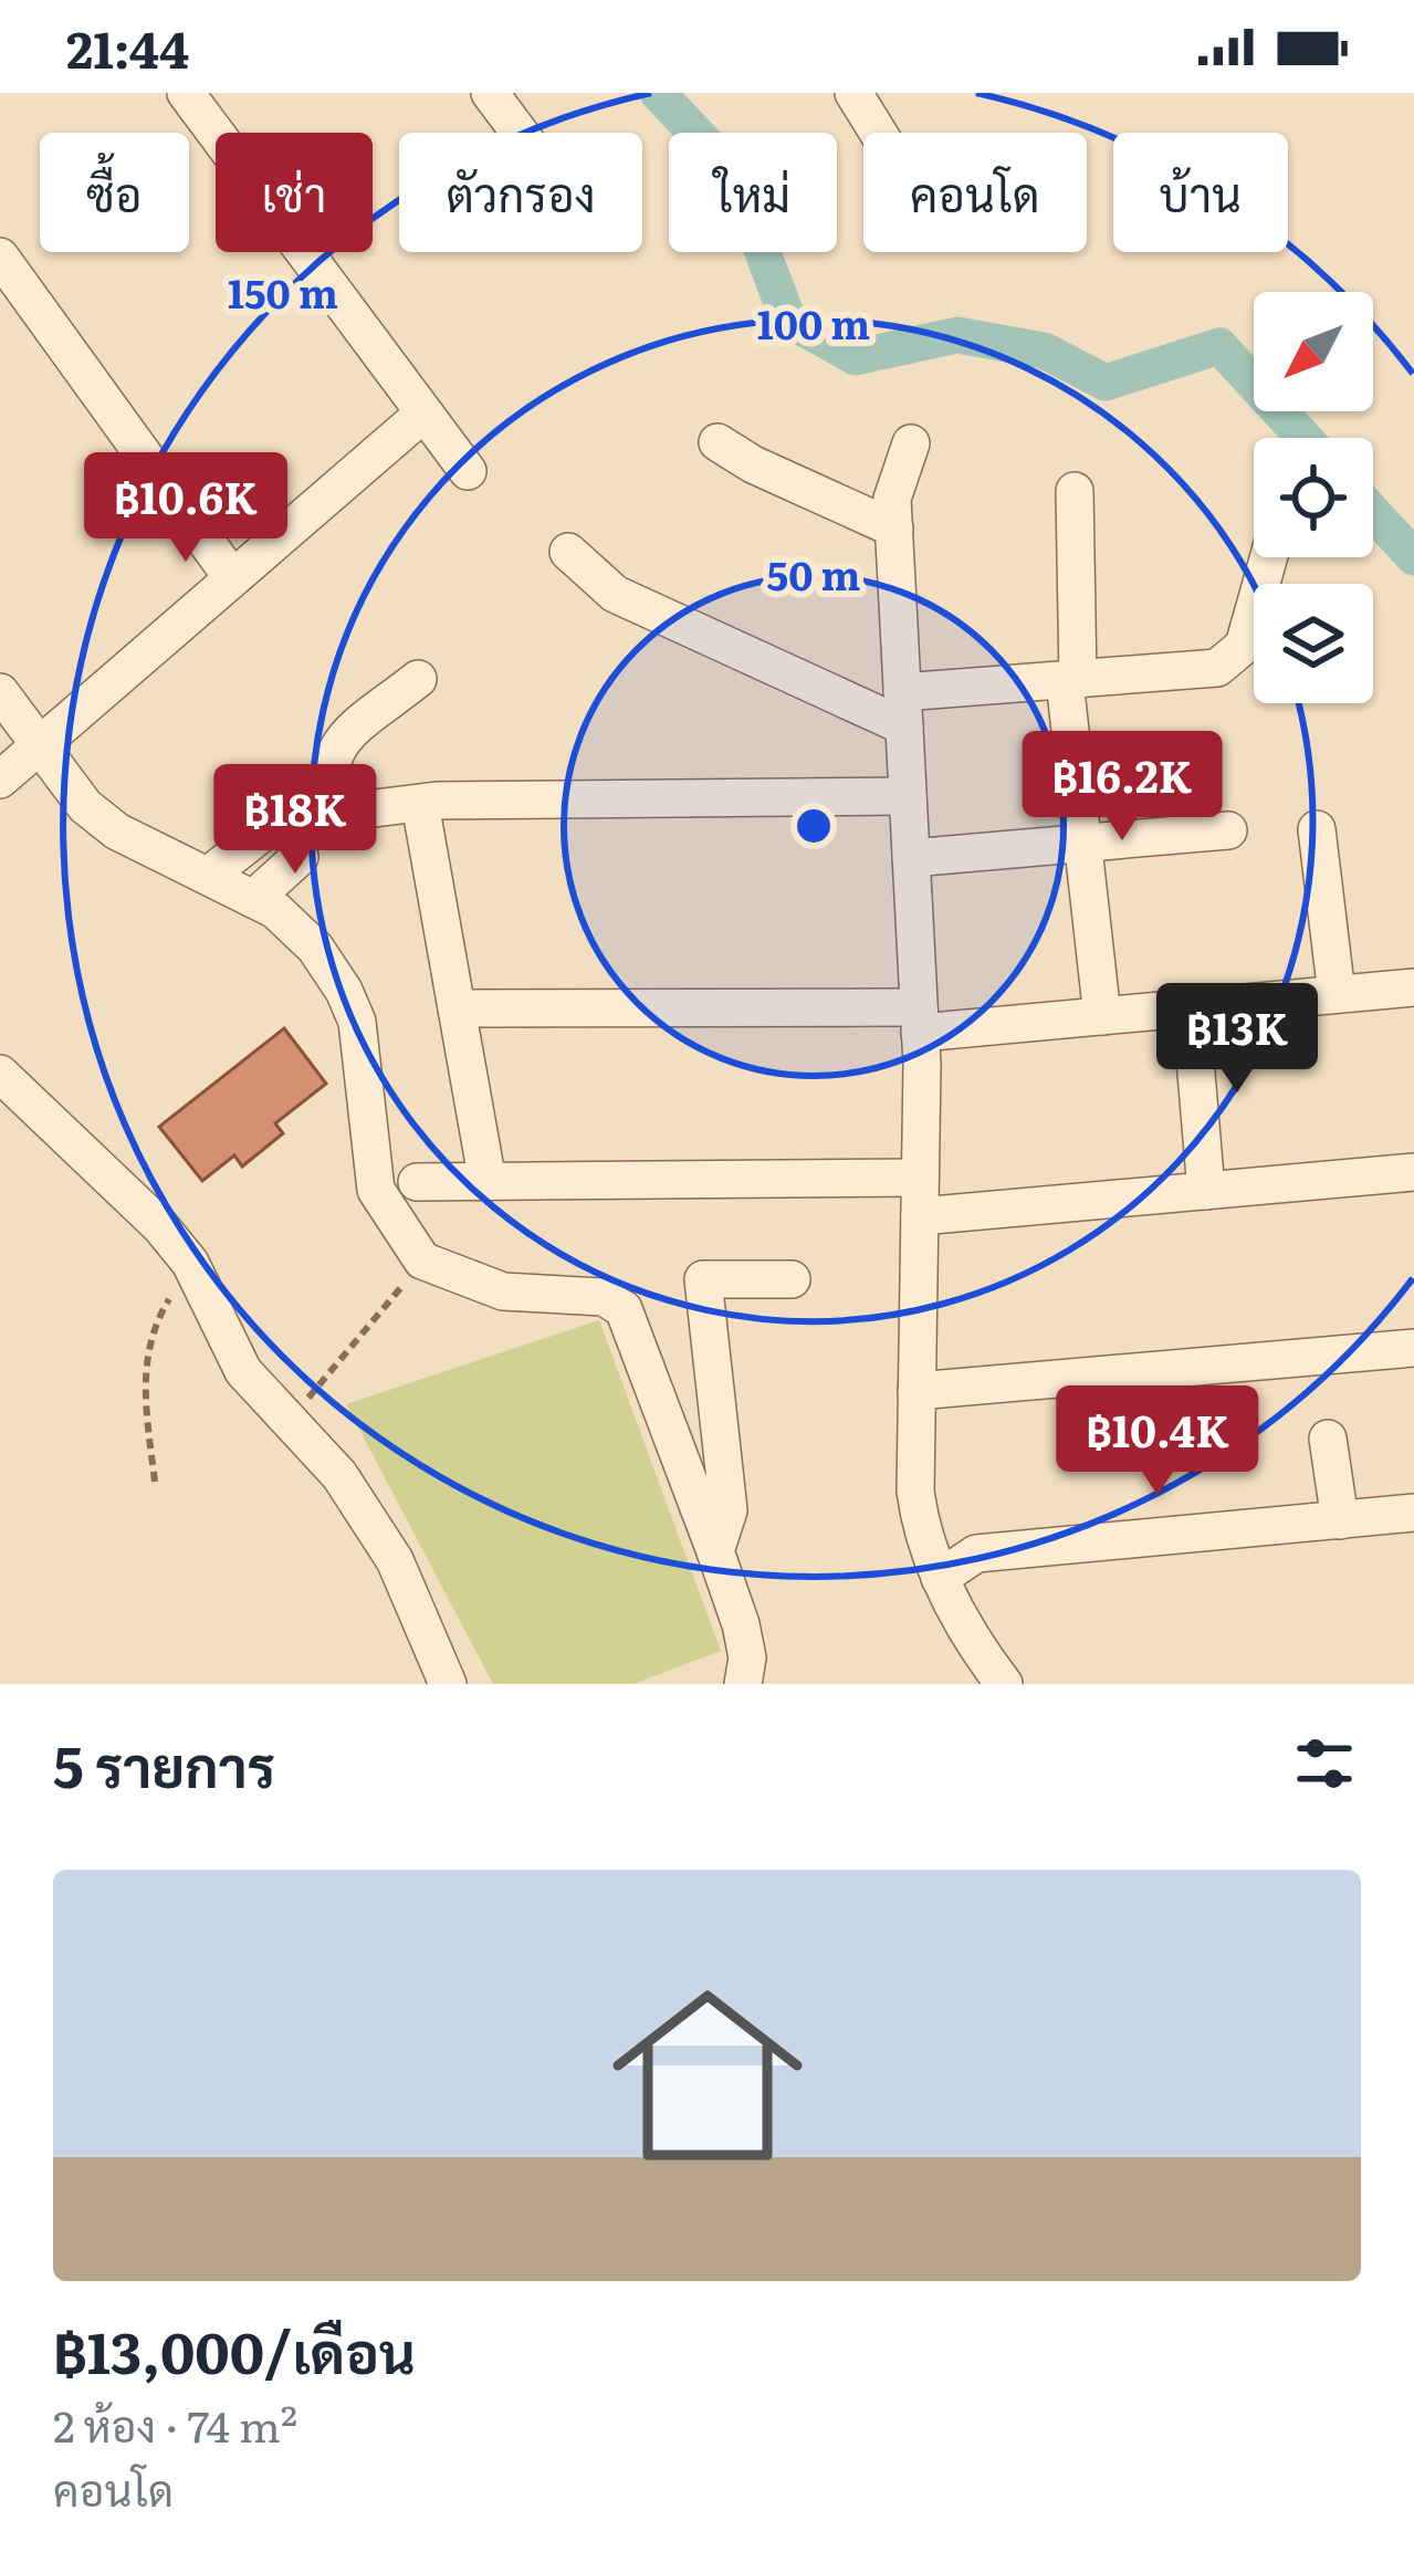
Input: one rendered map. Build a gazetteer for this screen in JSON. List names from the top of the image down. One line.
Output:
{"north":"bottom left","page":{"status":"21:44","chip":["ซื้อ","เช่า","ตัวกรอง","ใหม่","คอนโด","บ้าน"],"price":["฿10.6K","฿16.2K","฿18K","฿13K","฿10.4K"],"heading":"5 รายการ","list":[{"name":"฿13,000/เดือน","note":"2 ห้อง · 74 m² · คอนโด"}]},"rings":["150 m","100 m","50 m"]}
